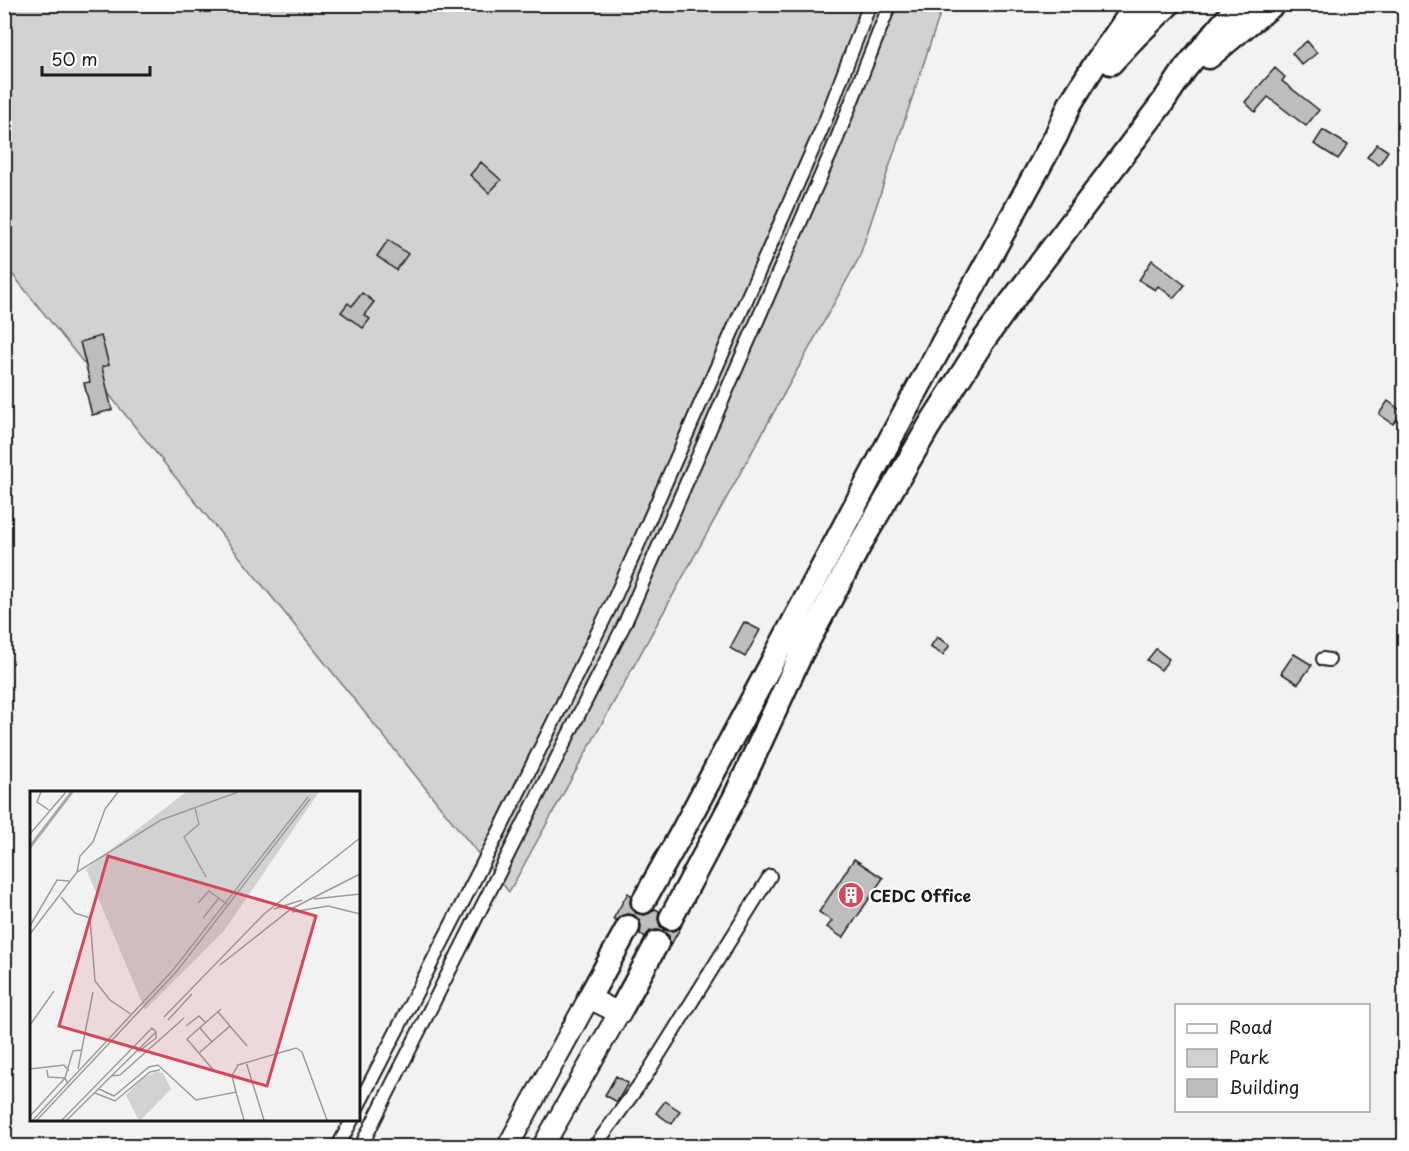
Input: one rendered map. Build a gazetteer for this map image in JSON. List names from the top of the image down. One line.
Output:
{"places":{"building":["CEDC Office"]},"legend":["Road","Park","Building"],"scale_bar":"50 m"}
